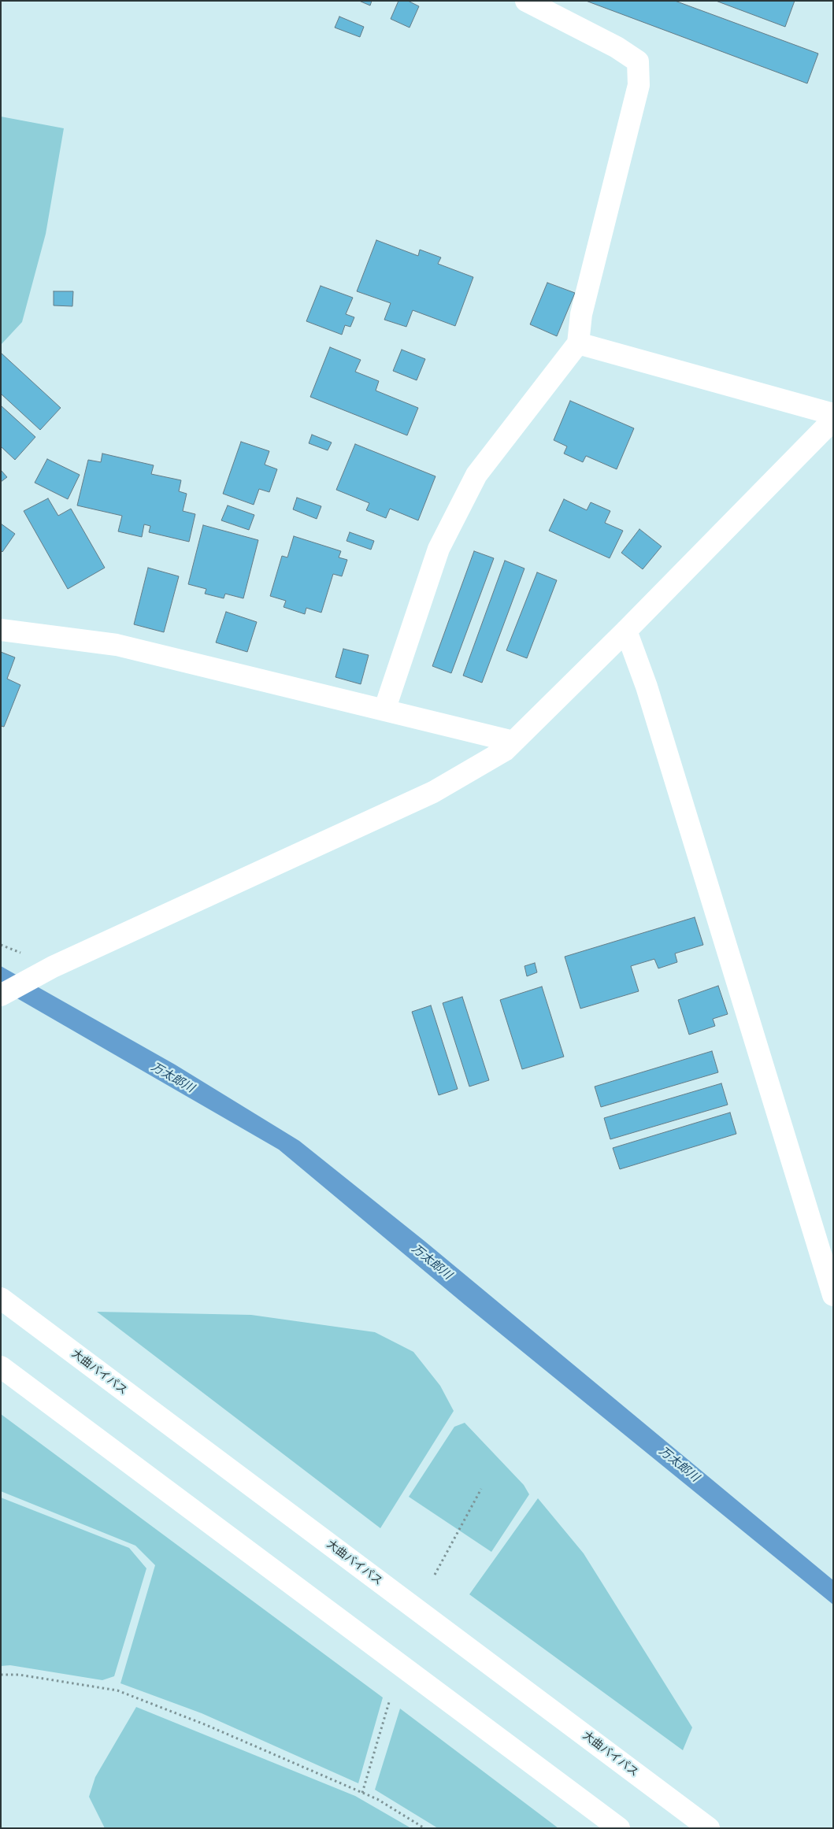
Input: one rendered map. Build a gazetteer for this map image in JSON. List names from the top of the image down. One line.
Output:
{"streets":{"main road":["大曲バイパス"]},"water":["万太郎川"]}
